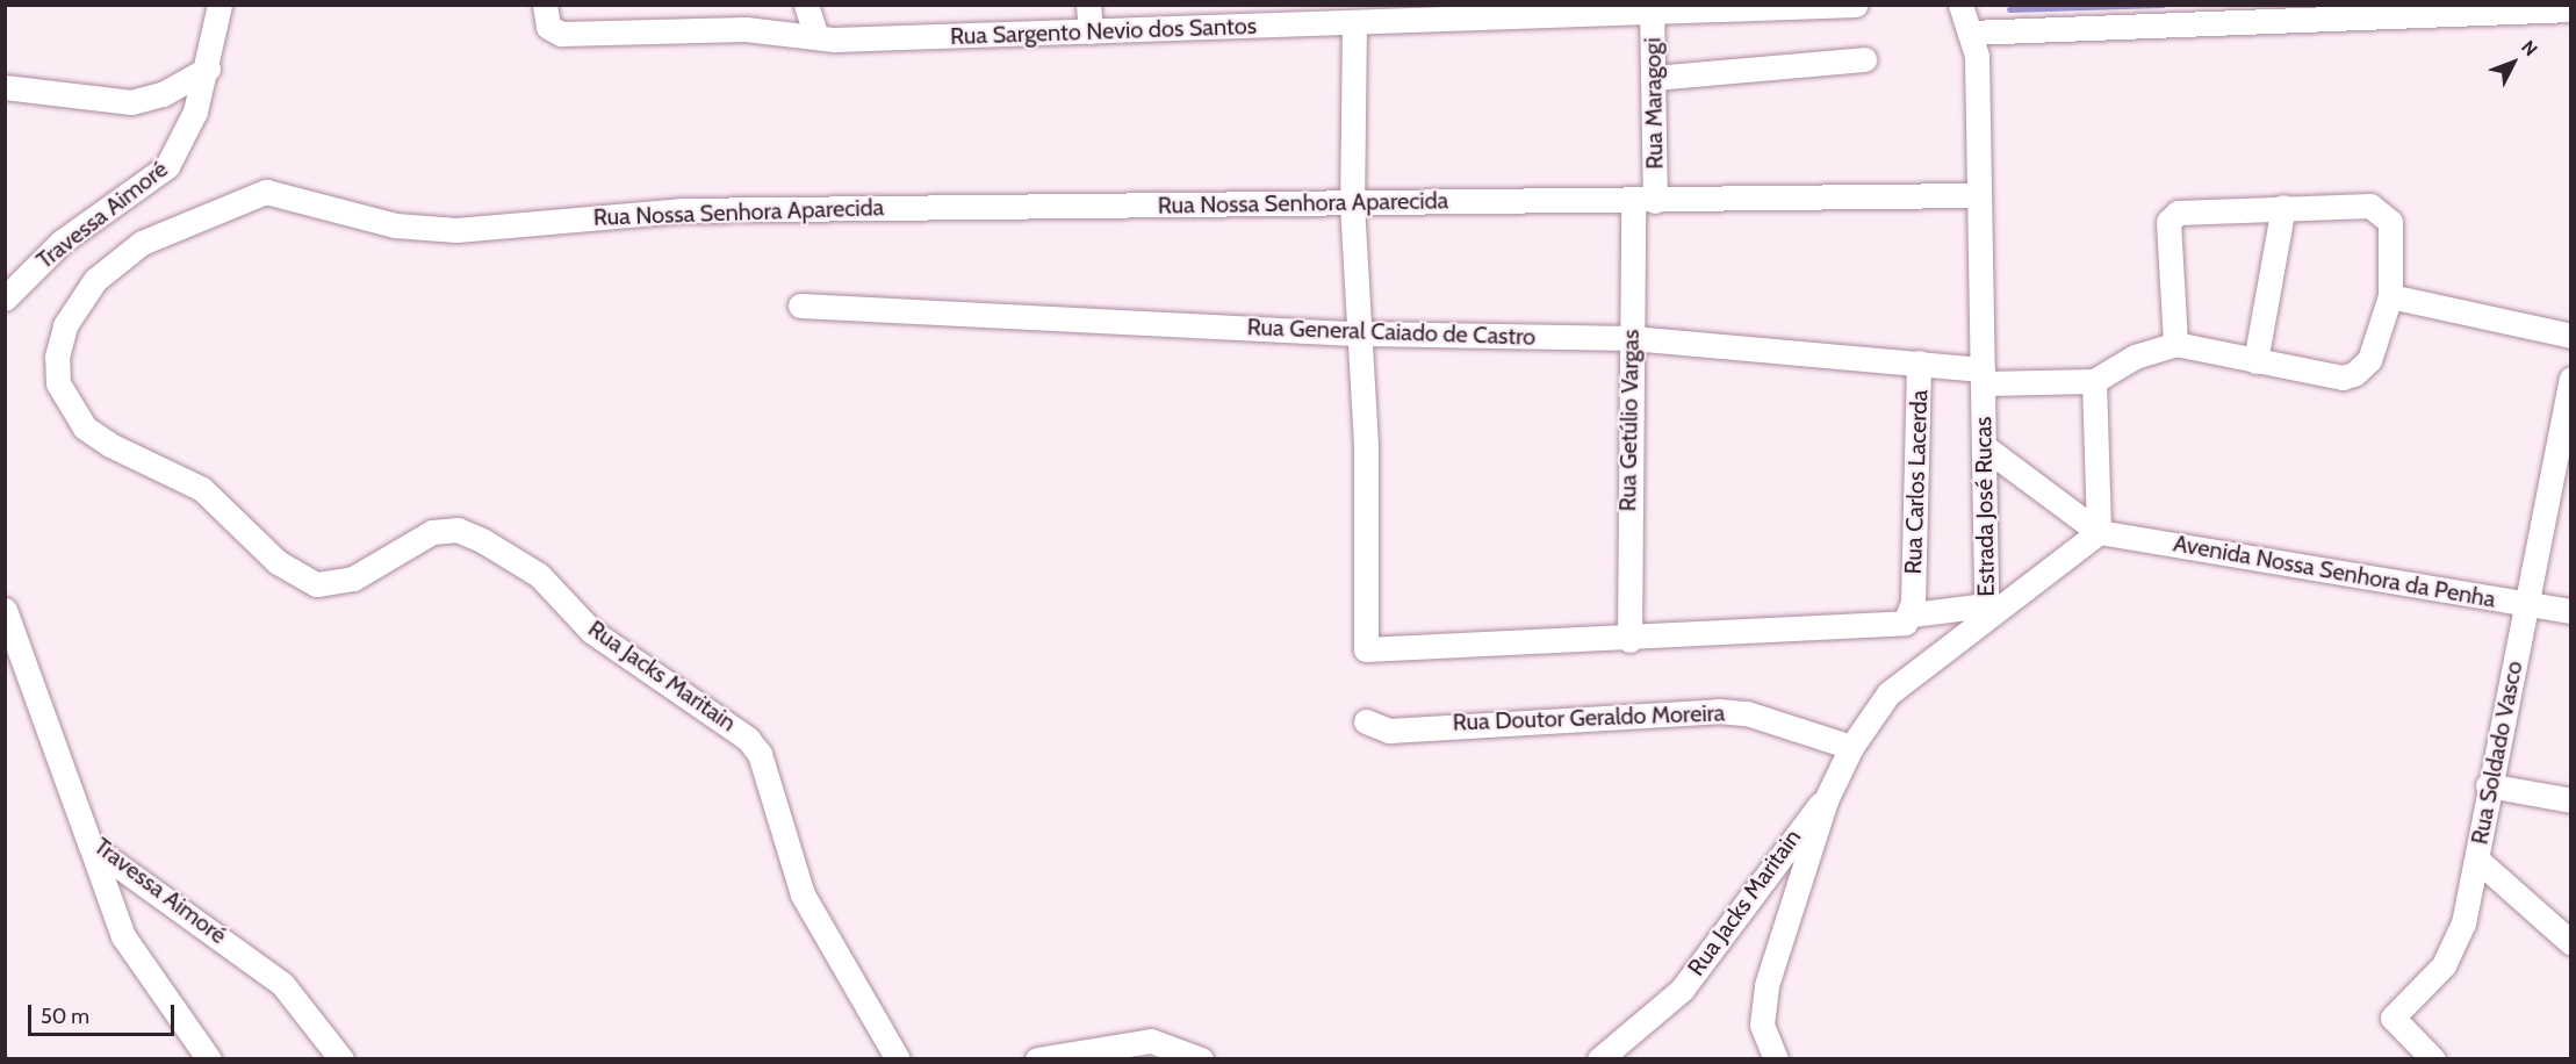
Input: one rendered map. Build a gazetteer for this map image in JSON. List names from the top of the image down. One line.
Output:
{"streets":{"street":["Rua Sargento Nevio dos Santos","Rua Maragogi","Rua Nossa Senhora Aparecida","Travessa Aimoré","Rua General Caiado de Castro","Rua Getúlio Vargas","Rua Carlos Lacerda","Estrada José Rucas","Avenida Nossa Senhora da Penha","Rua Jacks Maritain","Rua Doutor Geraldo Moreira","Rua Soldado Vasco"]},"crossings":[["Rua Sargento Nevio dos Santos","Rua Maragogi"],["Rua Maragogi","Rua Nossa Senhora Aparecida"],["Rua Maragogi","Rua Getúlio Vargas"],["Rua Nossa Senhora Aparecida","Rua Getúlio Vargas"],["Rua Nossa Senhora Aparecida","Estrada José Rucas"],["Rua Nossa Senhora Aparecida","Rua Jacks Maritain"],["Rua General Caiado de Castro","Rua Getúlio Vargas"],["Rua General Caiado de Castro","Rua Carlos Lacerda"],["Rua General Caiado de Castro","Estrada José Rucas"],["Estrada José Rucas","Rua Jacks Maritain"],["Estrada José Rucas","Rua Doutor Geraldo Moreira"],["Avenida Nossa Senhora da Penha","Rua Soldado Vasco"]],"scale_bar":"50 m","north":"top right"}
